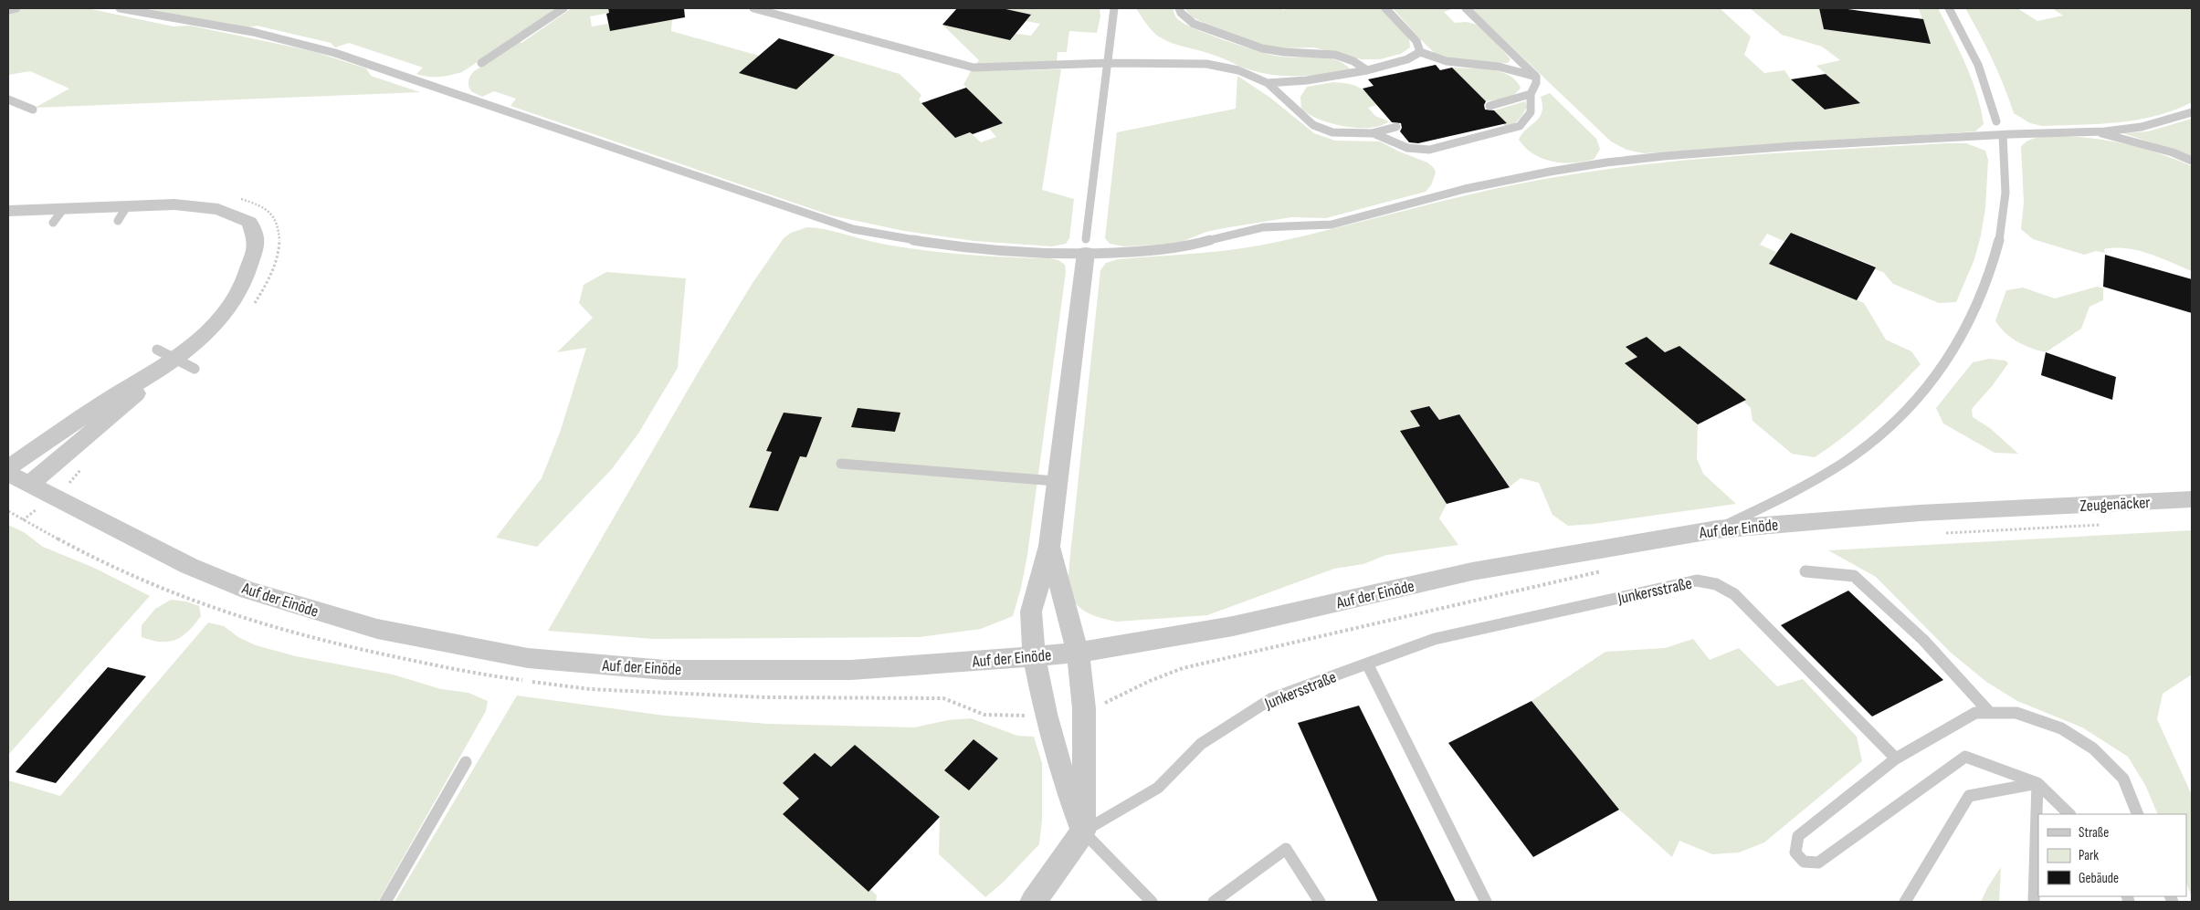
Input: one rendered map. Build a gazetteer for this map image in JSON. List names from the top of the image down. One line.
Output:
{"streets":{"street":["Zeugenäcker","Auf der Einöde","Junkersstraße"]},"crossings":[["Zeugenäcker","Auf der Einöde"]],"legend":["Straße","Park","Gebäude"]}
